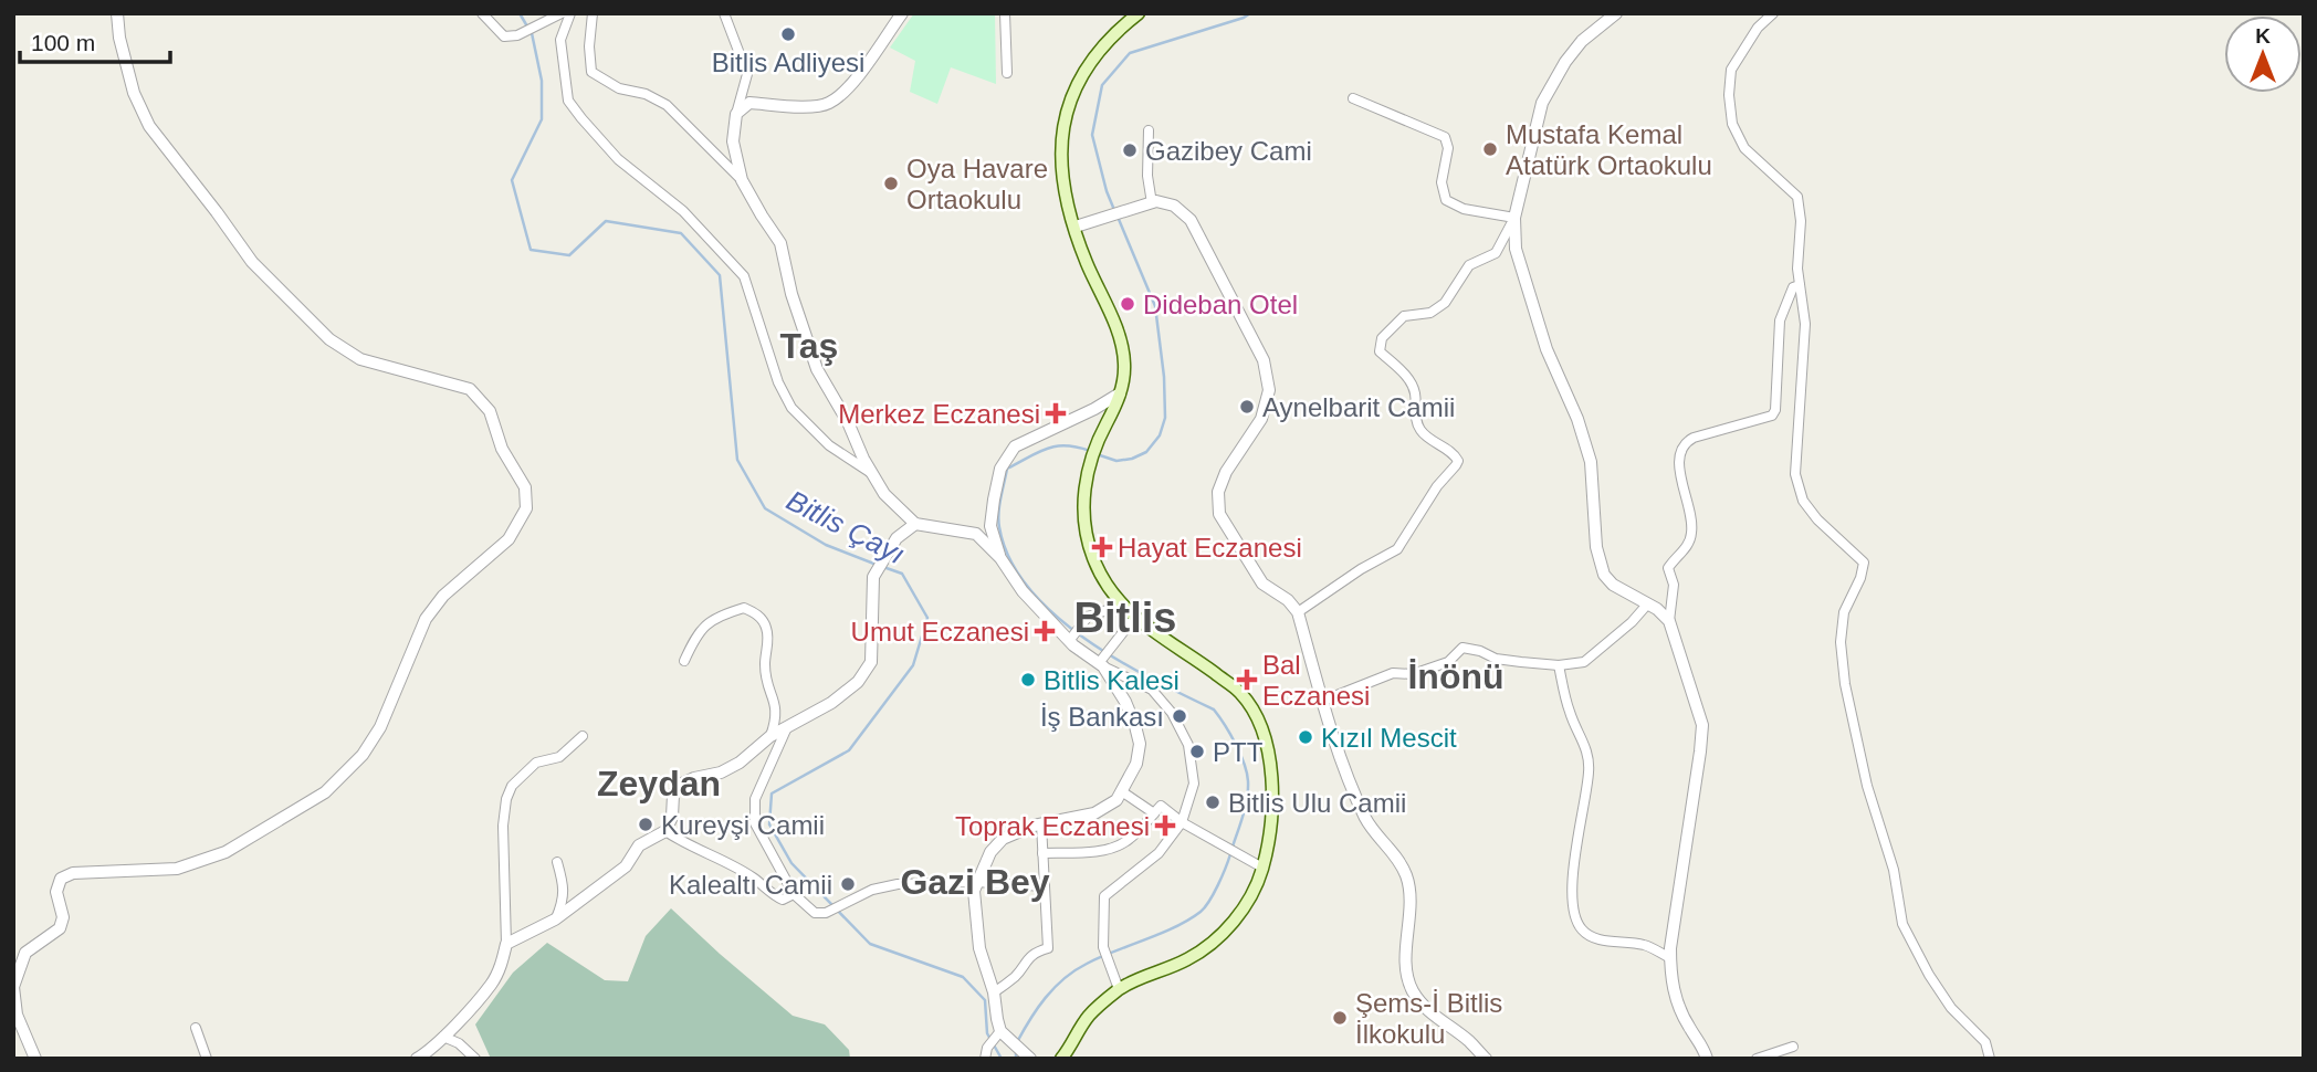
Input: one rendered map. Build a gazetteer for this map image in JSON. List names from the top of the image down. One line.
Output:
{"districts":["Taş","Bitlis","İnönü","Zeydan","Gazi Bey"],"water":["Bitlis Çayı"],"places":{"other":["Bitlis Adliyesi","Mustafa Kemal Atatürk Ortaokulu","Gazibey Cami","Oya Havare Ortaokulu","Dideban Otel","Aynelbarit Camii","Bitlis Kalesi","İş Bankası","Kızıl Mescit","PTT","Bitlis Ulu Camii","Kureyşi Camii","Kalealtı Camii","Şems-İ Bitlis İlkokulu"],"health":["Merkez Eczanesi","Hayat Eczanesi","Umut Eczanesi","Bal Eczanesi","Toprak Eczanesi"]},"scale_bar":"100 m","north":"top"}
